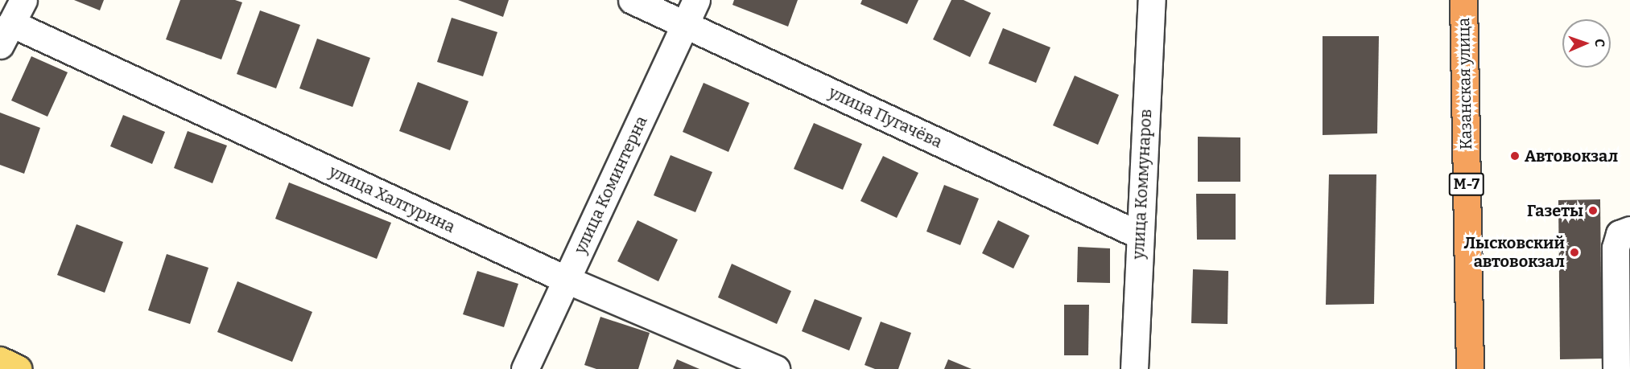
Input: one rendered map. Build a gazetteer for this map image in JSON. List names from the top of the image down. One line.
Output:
{"streets":{"highway":["Казанская улица","М-7"],"street":["улица Пугачёва","улица Коммунаров","улица Коминтерна","улица Халтурина"]},"crossings":[["улица Пугачёва","улица Коммунаров"],["улица Пугачёва","улица Коминтерна"],["улица Коминтерна","улица Халтурина"]],"places":["Автовокзал","Газеты","Лысковский автовокзал"],"north":"right"}
